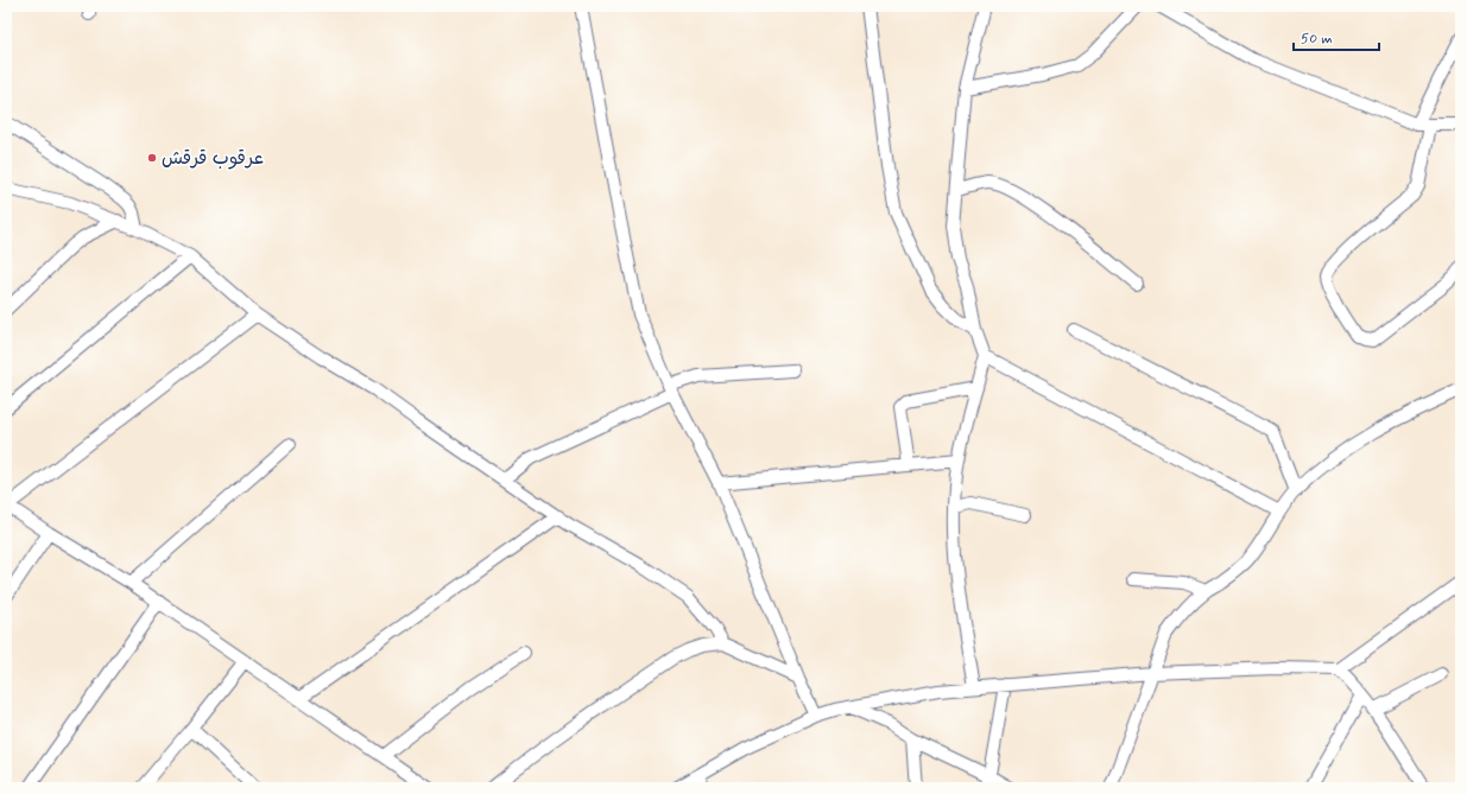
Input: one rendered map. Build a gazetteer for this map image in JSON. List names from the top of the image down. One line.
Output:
{"places":["عرقوب قرقش"],"scale_bar":"50 m"}
